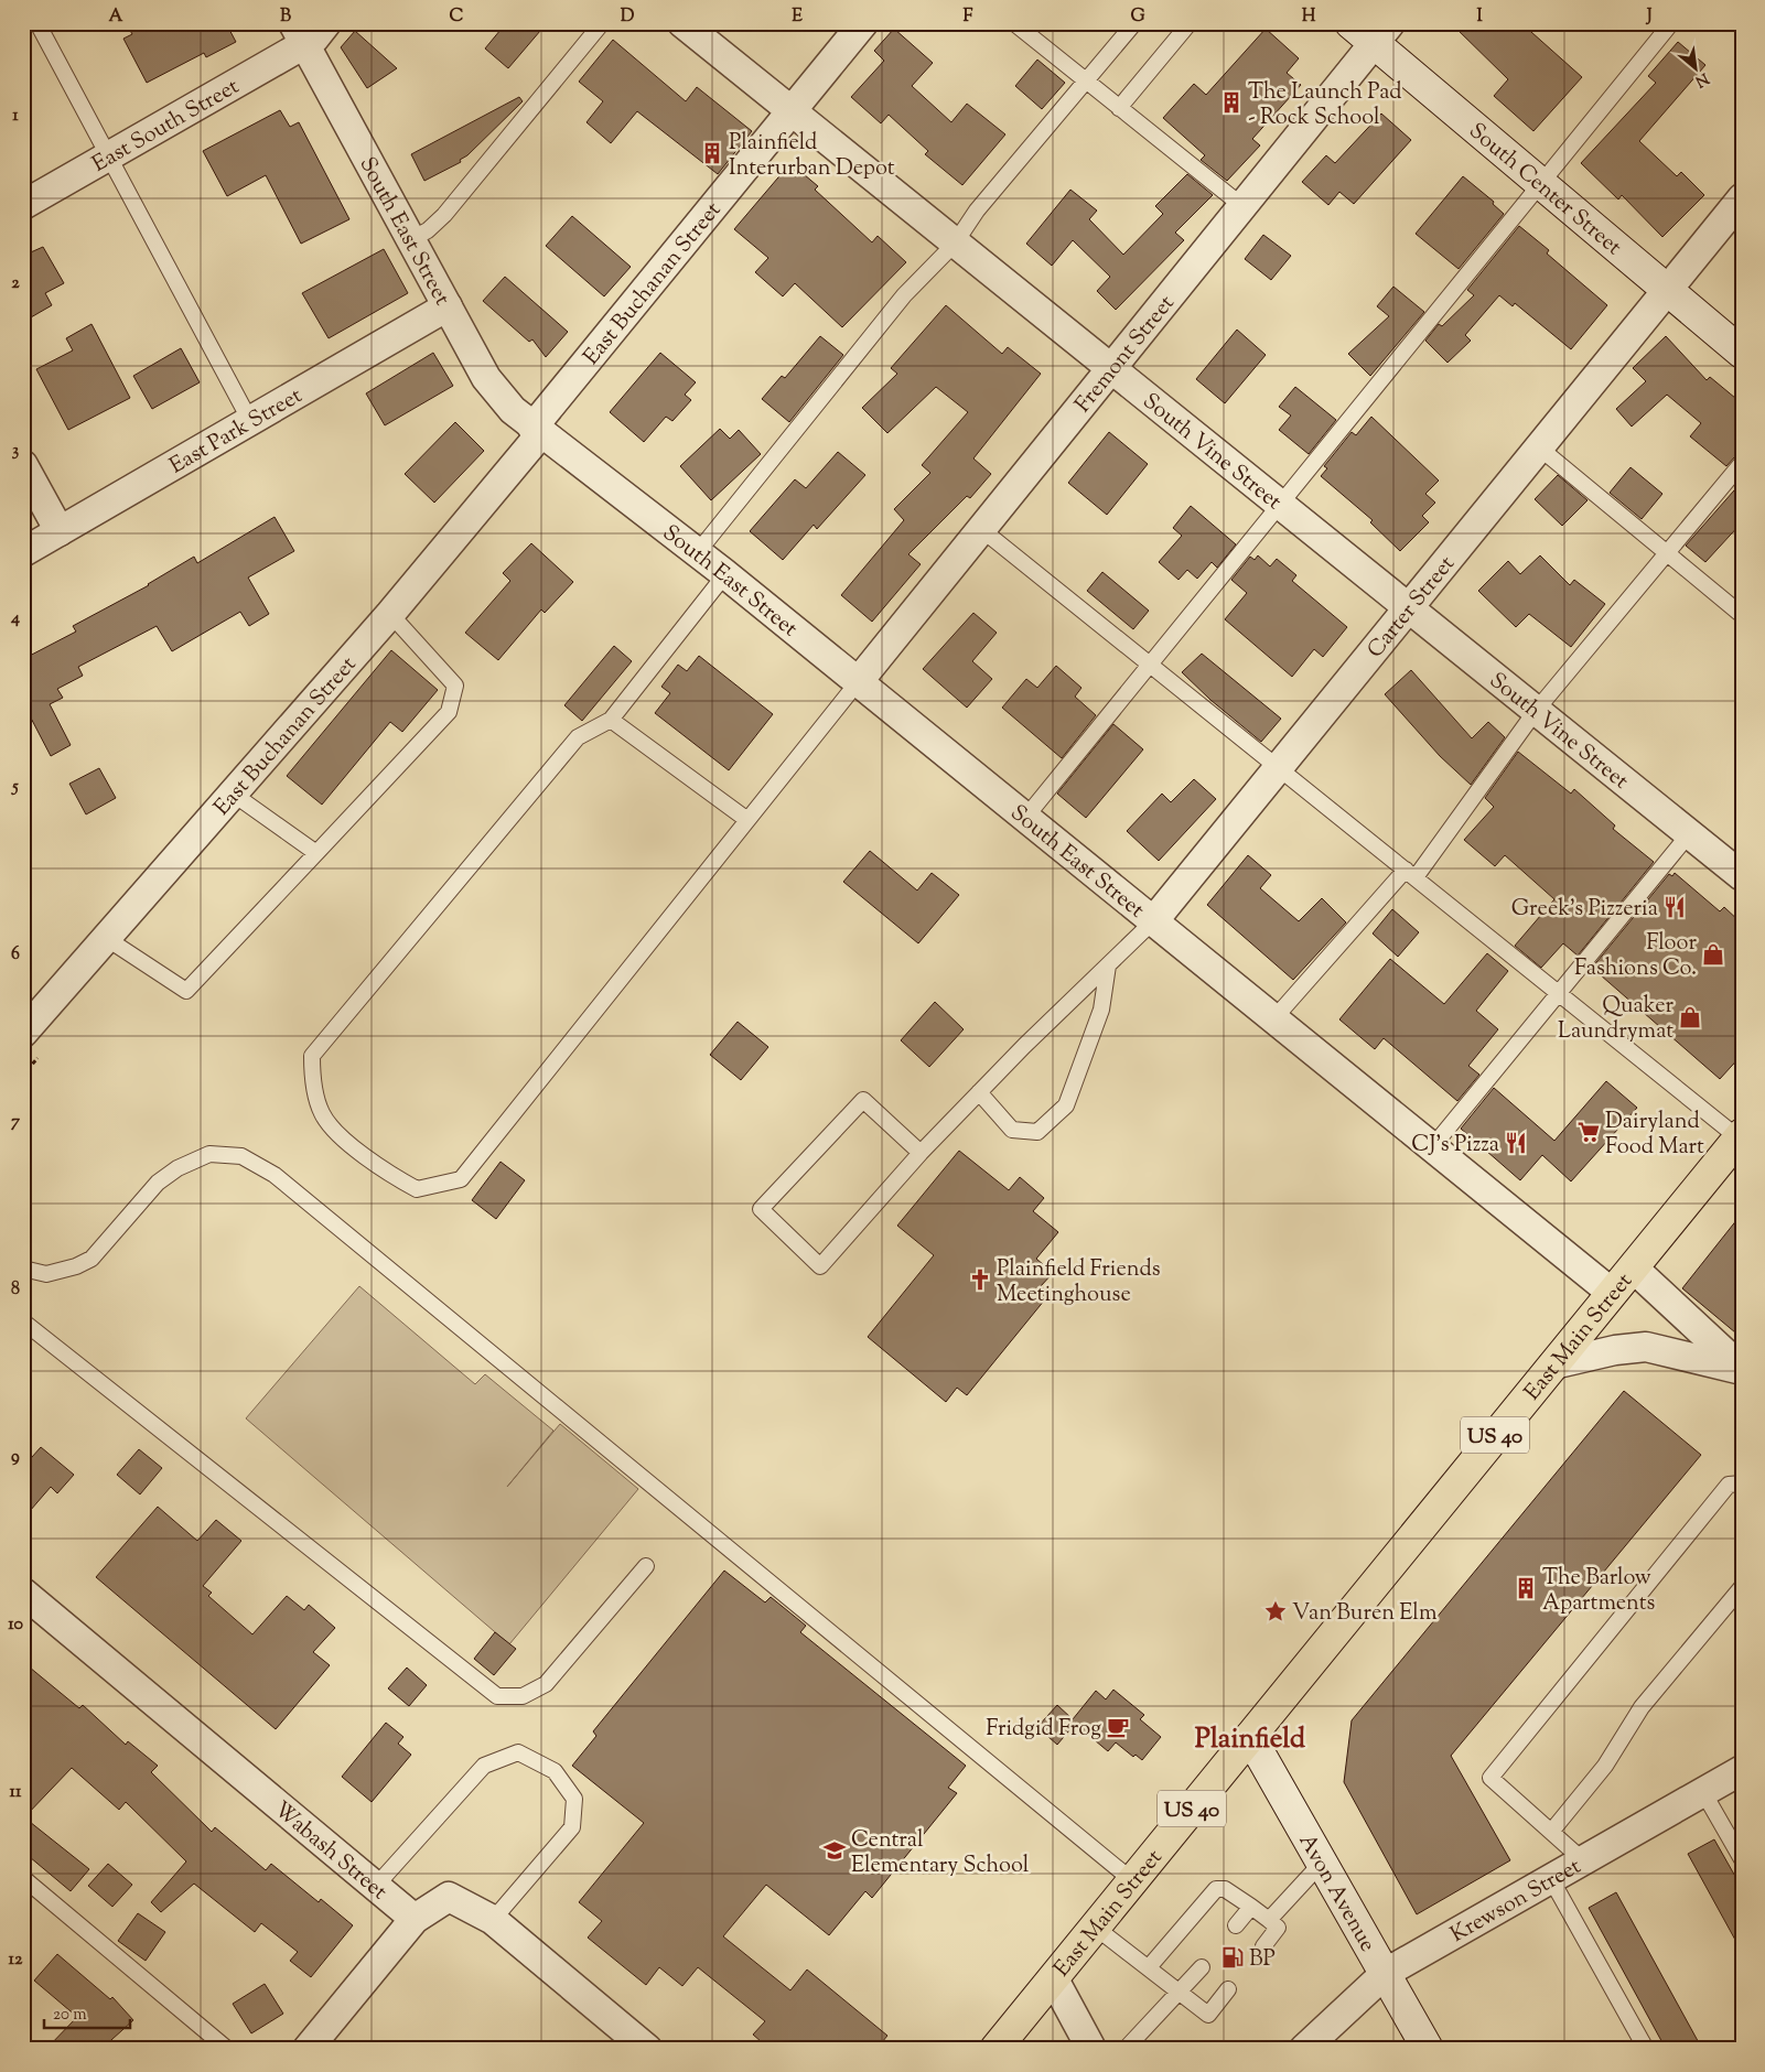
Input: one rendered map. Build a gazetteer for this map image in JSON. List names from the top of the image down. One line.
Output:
{"streets":{"main road":["South Center Street","East Main Street","US 40","Avon Avenue"],"street":["East South Street","South East Street","East Buchanan Street","Fremont Street","East Park Street","South Vine Street","Carter Street","Wabash Street","Krewson Street"]},"crossings":[["East South Street","South East Street"],["South Center Street","Fremont Street"],["South Center Street","Carter Street"],["South East Street","East Buchanan Street"],["South East Street","Fremont Street"],["South East Street","East Park Street"],["South East Street","Carter Street"],["South East Street","East Main Street"],["East Buchanan Street","South Vine Street"],["Fremont Street","South Vine Street"],["South Vine Street","Carter Street"],["East Main Street","Avon Avenue"],["Avon Avenue","Krewson Street"]],"districts":["Plainfield"],"places":{"building":["The Launch Pad - Rock School","Plainfield Interurban Depot","The Barlow Apartments"],"restaurant":["Greek's Pizzeria","CJ's Pizza"],"shop":["Floor Fashions Co.","Quaker Laundrymat"],"supermarket":["Dairyland Food Mart"],"church":["Plainfield Friends Meetinghouse"],"place":["Van Buren Elm"],"cafe":["Fridgid Frog"],"school or university":["Central Elementary School"],"fuel station":["BP"]},"scale_bar":"20 m","north":"bottom right","grid":{"columns":["A","B","C","D","E","F","G","H","I","J"],"rows":["1","2","3","4","5","6","7","8","9","10","11","12"]}}
